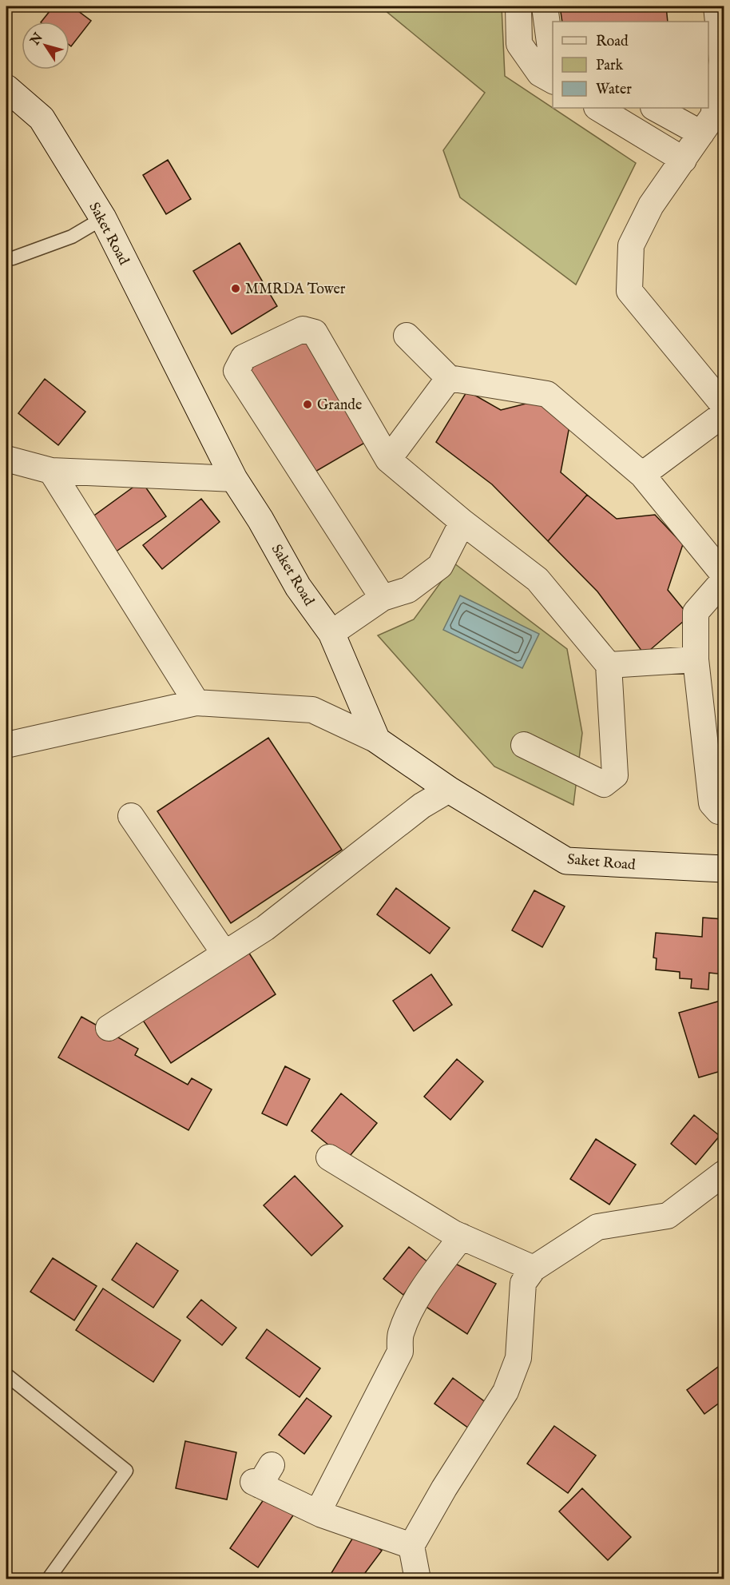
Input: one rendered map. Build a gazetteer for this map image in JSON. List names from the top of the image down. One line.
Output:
{"streets":{"main road":["Saket Road"]},"places":["MMRDA Tower","Grande"],"legend":["Road","Park","Water"],"north":"top left"}
